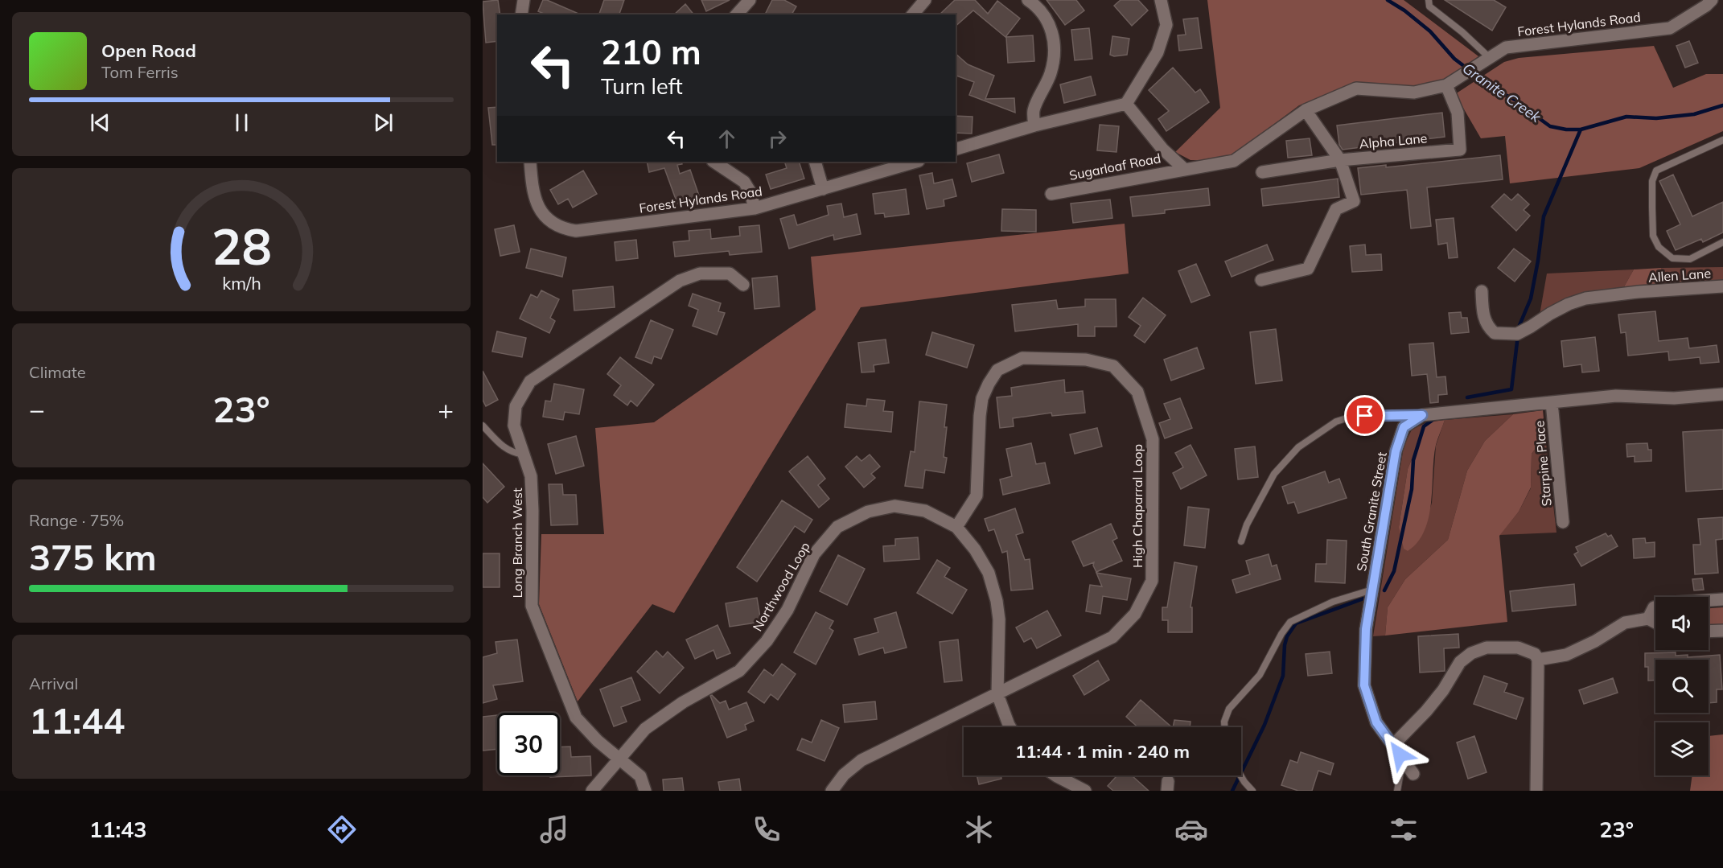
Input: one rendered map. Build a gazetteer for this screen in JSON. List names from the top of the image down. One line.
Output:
{"streets":{"street":["Forest Hylands Road","Alpha Lane","Sugarloaf Road","Allen Lane","Starpine Place","High Chaparral Loop","South Granite Street","Long Branch West","Northwood Loop"]},"crossings":[["Forest Hylands Road","Alpha Lane"],["Forest Hylands Road","Sugarloaf Road"],["High Chaparral Loop","Northwood Loop"],["Long Branch West","Northwood Loop"]],"water":["Granite Creek"],"page":{"turn":["210 m","Turn left"],"song":["Open Road","Tom Ferris"],"tile":["Climate",["Range · 75%","375 km"],["Arrival","11:44"]],"heat":["−","23°","+"],"limit":"30","trip":"11:44 · 1 min · 240 m","tabs":["11:43","23°"],"gauge":["28","km/h"]}}
